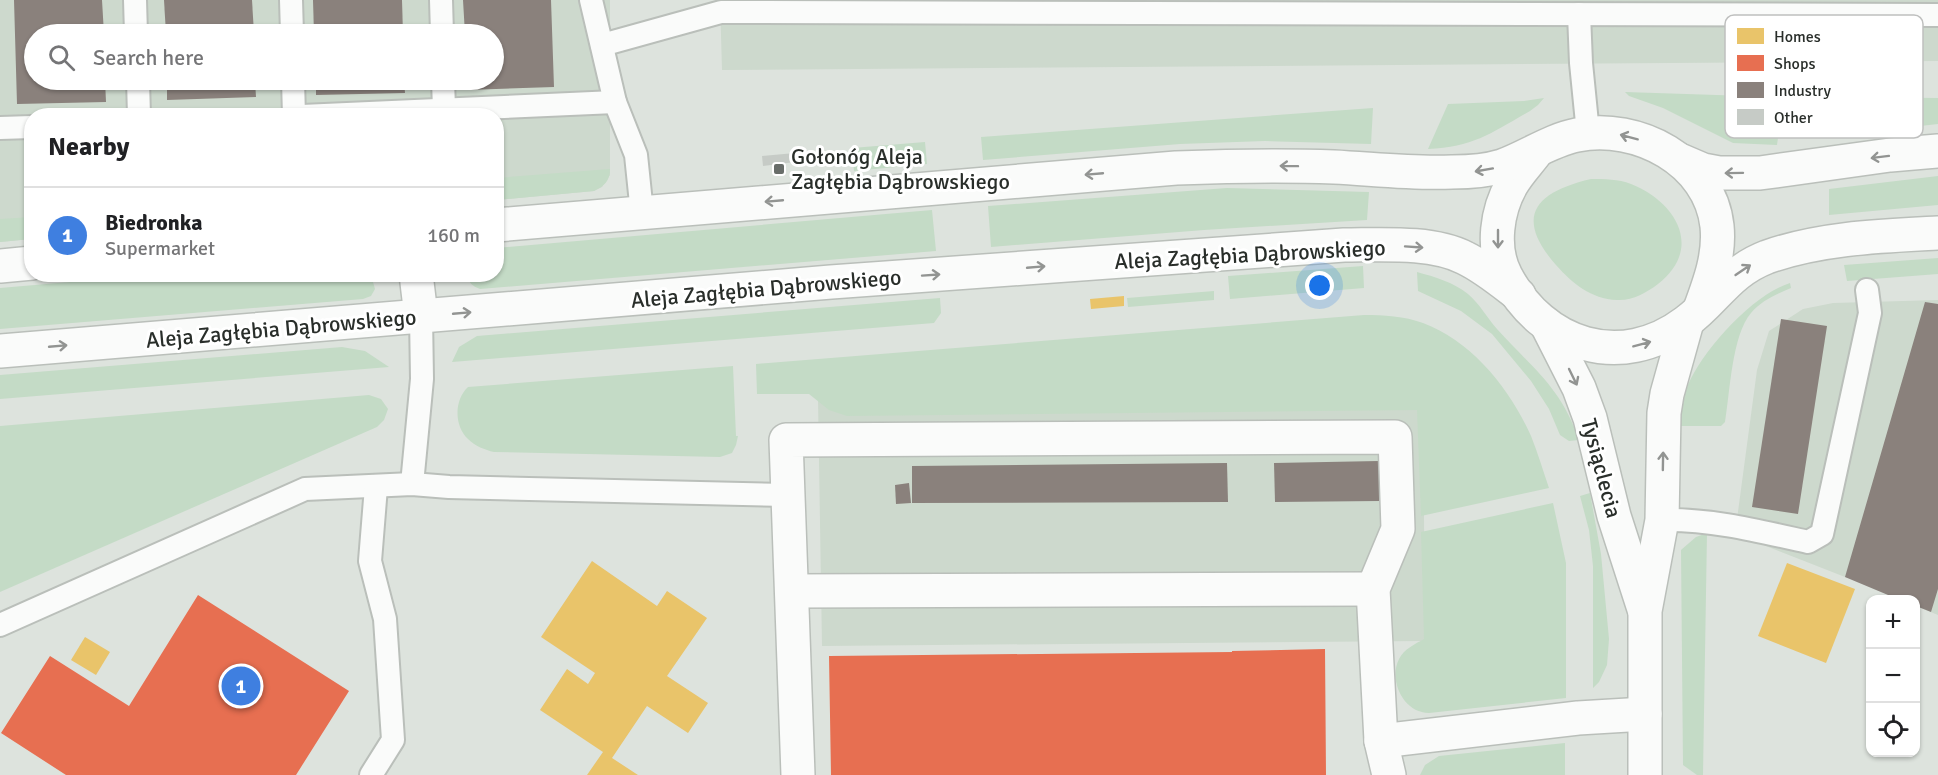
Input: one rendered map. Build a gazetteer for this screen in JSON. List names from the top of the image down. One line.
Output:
{"streets":{"street":["Aleja Zagłębia Dąbrowskiego","Tysiąclecia"]},"places":{"transit":["Gołonóg Aleja Zagłębia Dąbrowskiego"]},"legend":["Homes","Shops","Industry","Other"],"page":{"search":"Search here","heading":"Nearby","list":[{"mark":"1","name":"Biedronka","note":"Supermarket","value":"160 m"}],"map_buttons":["+","−"],"pins":"1"}}
